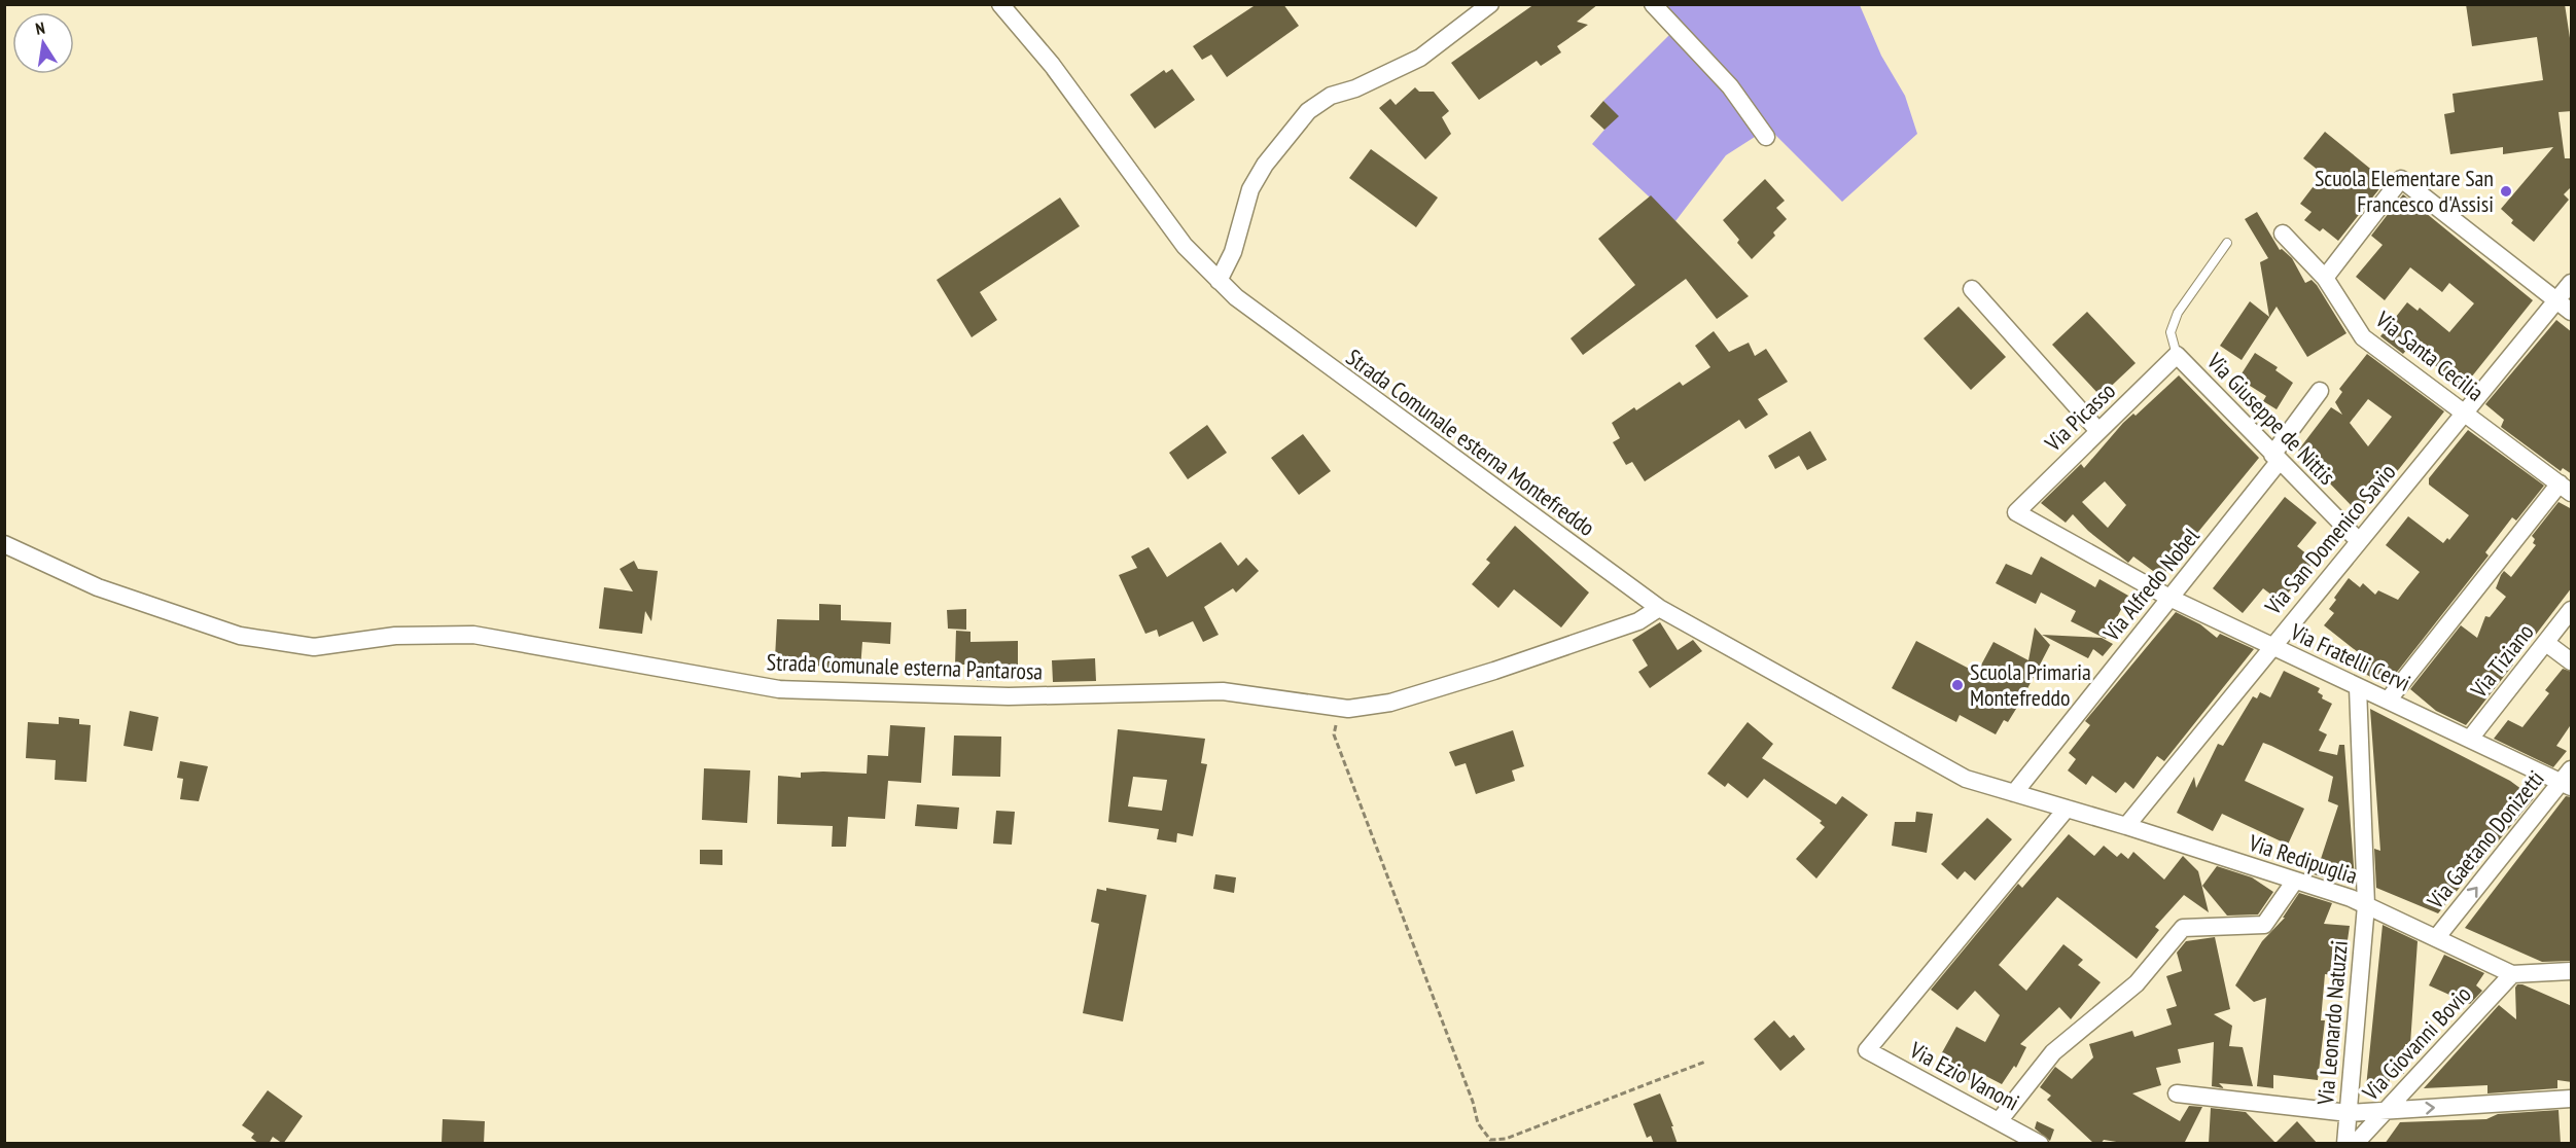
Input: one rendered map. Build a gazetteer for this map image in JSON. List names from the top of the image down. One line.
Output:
{"streets":{"street":["Via Santa Cecilia","Via Picasso","Via Giuseppe de Nittis","Strada Comunale esterna Montefreddo","Via San Domenico Savio","Via Alfredo Nobel","Via Fratelli Cervi","Via Tiziano","Strada Comunale esterna Pantarosa","Via Gaetano Donizetti","Via Redipuglia","Via Leonardo Natuzzi","Via Giovanni Bovio","Via Ezio Vanoni"]},"crossings":[["Via Santa Cecilia","Via San Domenico Savio"],["Via Picasso","Via Giuseppe de Nittis"],["Via Picasso","Via Fratelli Cervi"],["Via Giuseppe de Nittis","Via San Domenico Savio"],["Via Giuseppe de Nittis","Via Alfredo Nobel"],["Strada Comunale esterna Montefreddo","Via Alfredo Nobel"],["Strada Comunale esterna Montefreddo","Strada Comunale esterna Pantarosa"],["Strada Comunale esterna Montefreddo","Via Redipuglia"],["Via San Domenico Savio","Via Fratelli Cervi"],["Via San Domenico Savio","Via Redipuglia"],["Via Alfredo Nobel","Via Fratelli Cervi"],["Via Alfredo Nobel","Via Redipuglia"],["Via Fratelli Cervi","Via Tiziano"],["Via Fratelli Cervi","Via Gaetano Donizetti"],["Via Fratelli Cervi","Via Leonardo Natuzzi"],["Via Gaetano Donizetti","Via Redipuglia"],["Via Redipuglia","Via Leonardo Natuzzi"],["Via Redipuglia","Via Giovanni Bovio"],["Via Redipuglia","Via Ezio Vanoni"]],"one_way":["Via Gaetano Donizetti"],"places":["Scuola Elementare San Francesco d'Assisi","Scuola Primaria Montefreddo"],"north":"top"}
